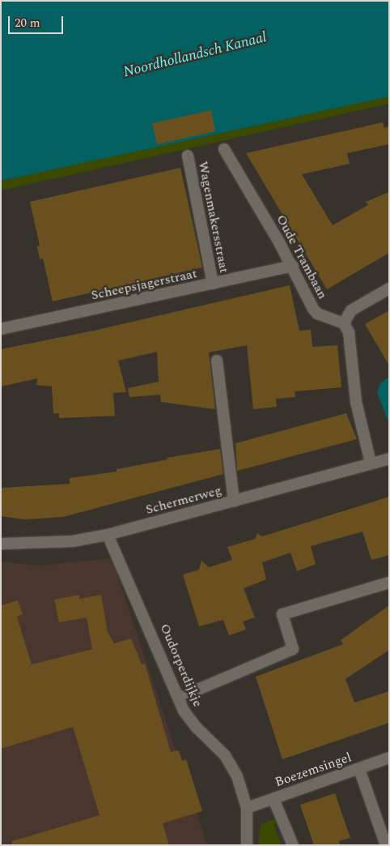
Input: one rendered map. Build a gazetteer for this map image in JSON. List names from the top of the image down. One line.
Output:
{"streets":{"street":["Wagenmakersstraat","Oude Trambaan","Scheepsjagerstraat","Schermerweg","Oudorperdijkje","Boezemsingel"]},"crossings":[["Wagenmakersstraat","Scheepsjagerstraat"],["Oude Trambaan","Scheepsjagerstraat"],["Schermerweg","Oudorperdijkje"],["Oudorperdijkje","Boezemsingel"]],"water":["Noordhollandsch Kanaal"],"scale_bar":"20 m"}
